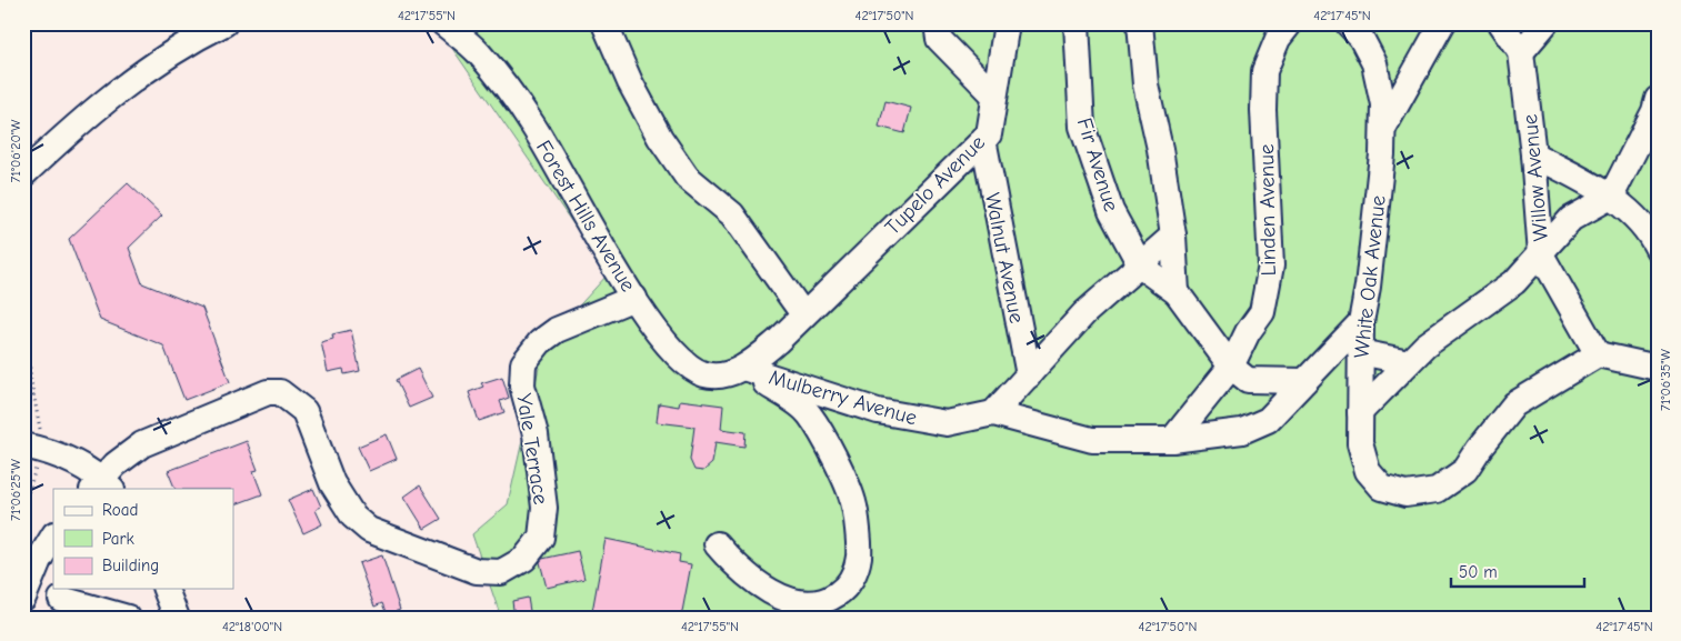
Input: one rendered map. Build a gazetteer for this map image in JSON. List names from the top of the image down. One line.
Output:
{"streets":{"street":["Fir Avenue","Willow Avenue","Tupelo Avenue","Linden Avenue","Forest Hills Avenue","Walnut Avenue","White Oak Avenue","Mulberry Avenue","Yale Terrace"]},"crossings":[["Willow Avenue","White Oak Avenue"],["Tupelo Avenue","Forest Hills Avenue"],["Tupelo Avenue","Walnut Avenue"],["Tupelo Avenue","Mulberry Avenue"],["Linden Avenue","Mulberry Avenue"],["Forest Hills Avenue","Mulberry Avenue"],["Forest Hills Avenue","Yale Terrace"],["White Oak Avenue","Mulberry Avenue"]],"legend":["Road","Park","Building"],"scale_bar":"50 m","coordinates":["42°17'55\"N","42°17'50\"N","42°17'45\"N","71°06'20\"W","71°06'35\"W","71°06'25\"W","42°18'00\"N"]}
